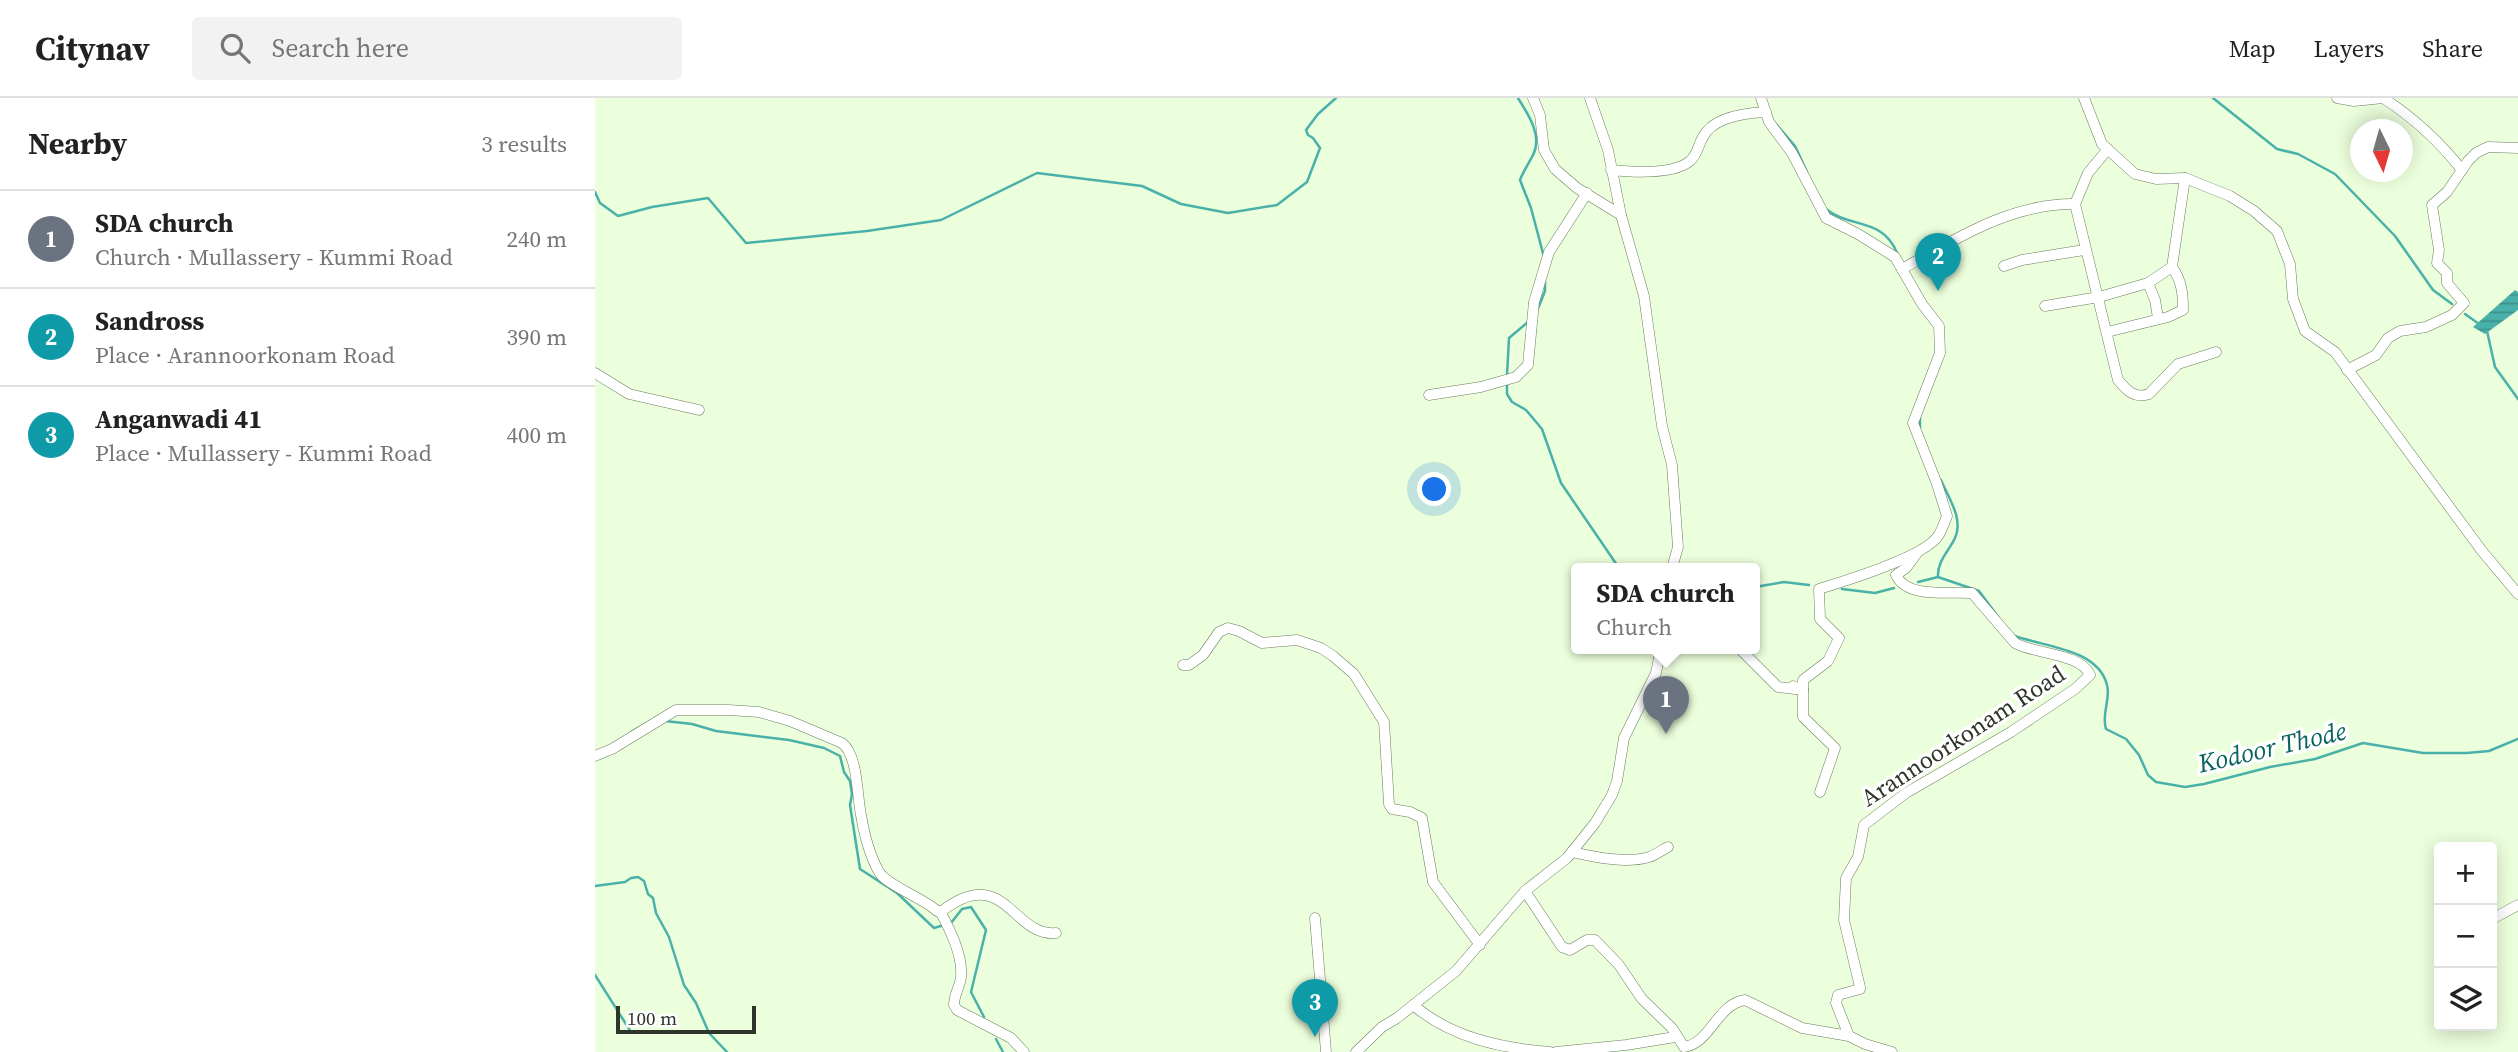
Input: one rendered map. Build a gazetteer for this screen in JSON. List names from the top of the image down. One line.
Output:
{"streets":{"street":["Arannoorkonam Road"]},"water":["Kodoor Thode"],"scale_bar":"100 m","north":"bottom","page":{"header":"Citynav","search":"Search here","nav":["Map","Layers","Share"],"heading":["Nearby","3 results"],"list":[{"mark":"1","name":"SDA church","note":"Church · Mullassery - Kummi Road","value":"240 m"},{"mark":"2","name":"Sandross","note":"Place · Arannoorkonam Road","value":"390 m"},{"mark":"3","name":"Anganwadi 41","note":"Place · Mullassery - Kummi Road","value":"400 m"}],"pins":["2","1","3"],"popup":["SDA church","Church"],"map_buttons":["+","−"],"scale":"100 m"}}
